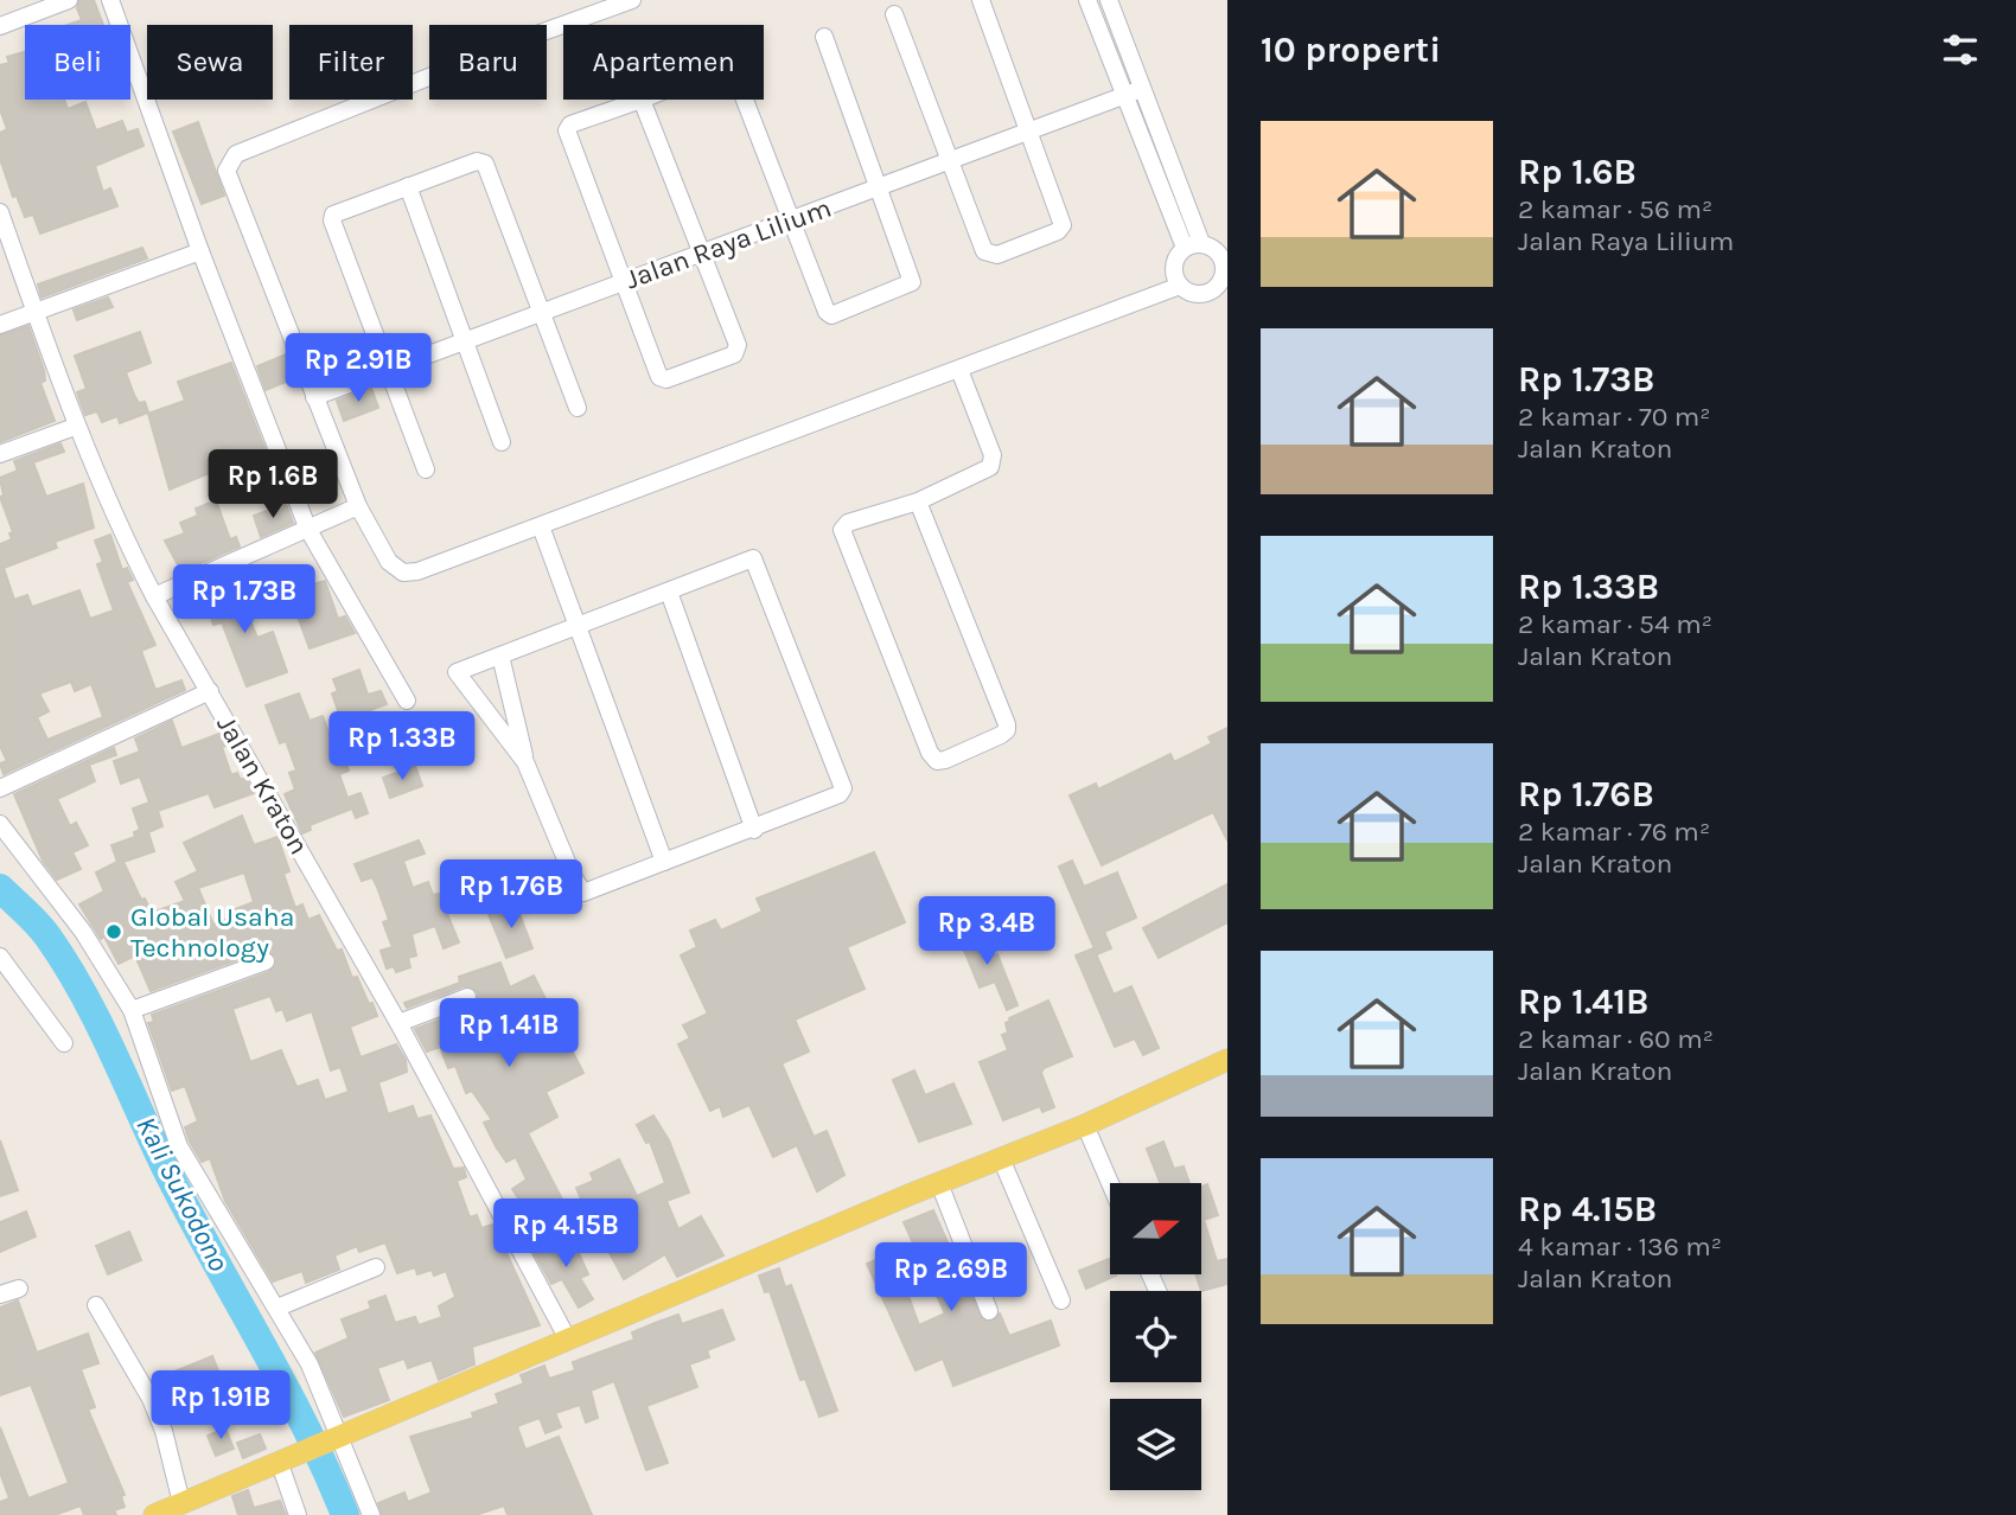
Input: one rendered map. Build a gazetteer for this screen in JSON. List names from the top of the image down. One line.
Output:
{"streets":{"street":["Jalan Raya Lilium","Jalan Kraton"]},"water":["Kali Sukodono"],"places":["Global Usaha Technology"],"north":"right","page":{"heading":"10 properti","chip":["Beli","Sewa","Filter","Baru","Apartemen"],"list":[{"name":"Rp 1.6B","note":"2 kamar · 56 m² · Jalan Raya Lilium"},{"name":"Rp 1.73B","note":"2 kamar · 70 m² · Jalan Kraton"},{"name":"Rp 1.33B","note":"2 kamar · 54 m² · Jalan Kraton"},{"name":"Rp 1.76B","note":"2 kamar · 76 m² · Jalan Kraton"},{"name":"Rp 1.41B","note":"2 kamar · 60 m² · Jalan Kraton"},{"name":"Rp 4.15B","note":"4 kamar · 136 m² · Jalan Kraton"}],"price":["Rp 2.91B","Rp 1.6B","Rp 1.73B","Rp 1.33B","Rp 1.76B","Rp 3.4B","Rp 1.41B","Rp 4.15B","Rp 2.69B","Rp 1.91B"]}}
